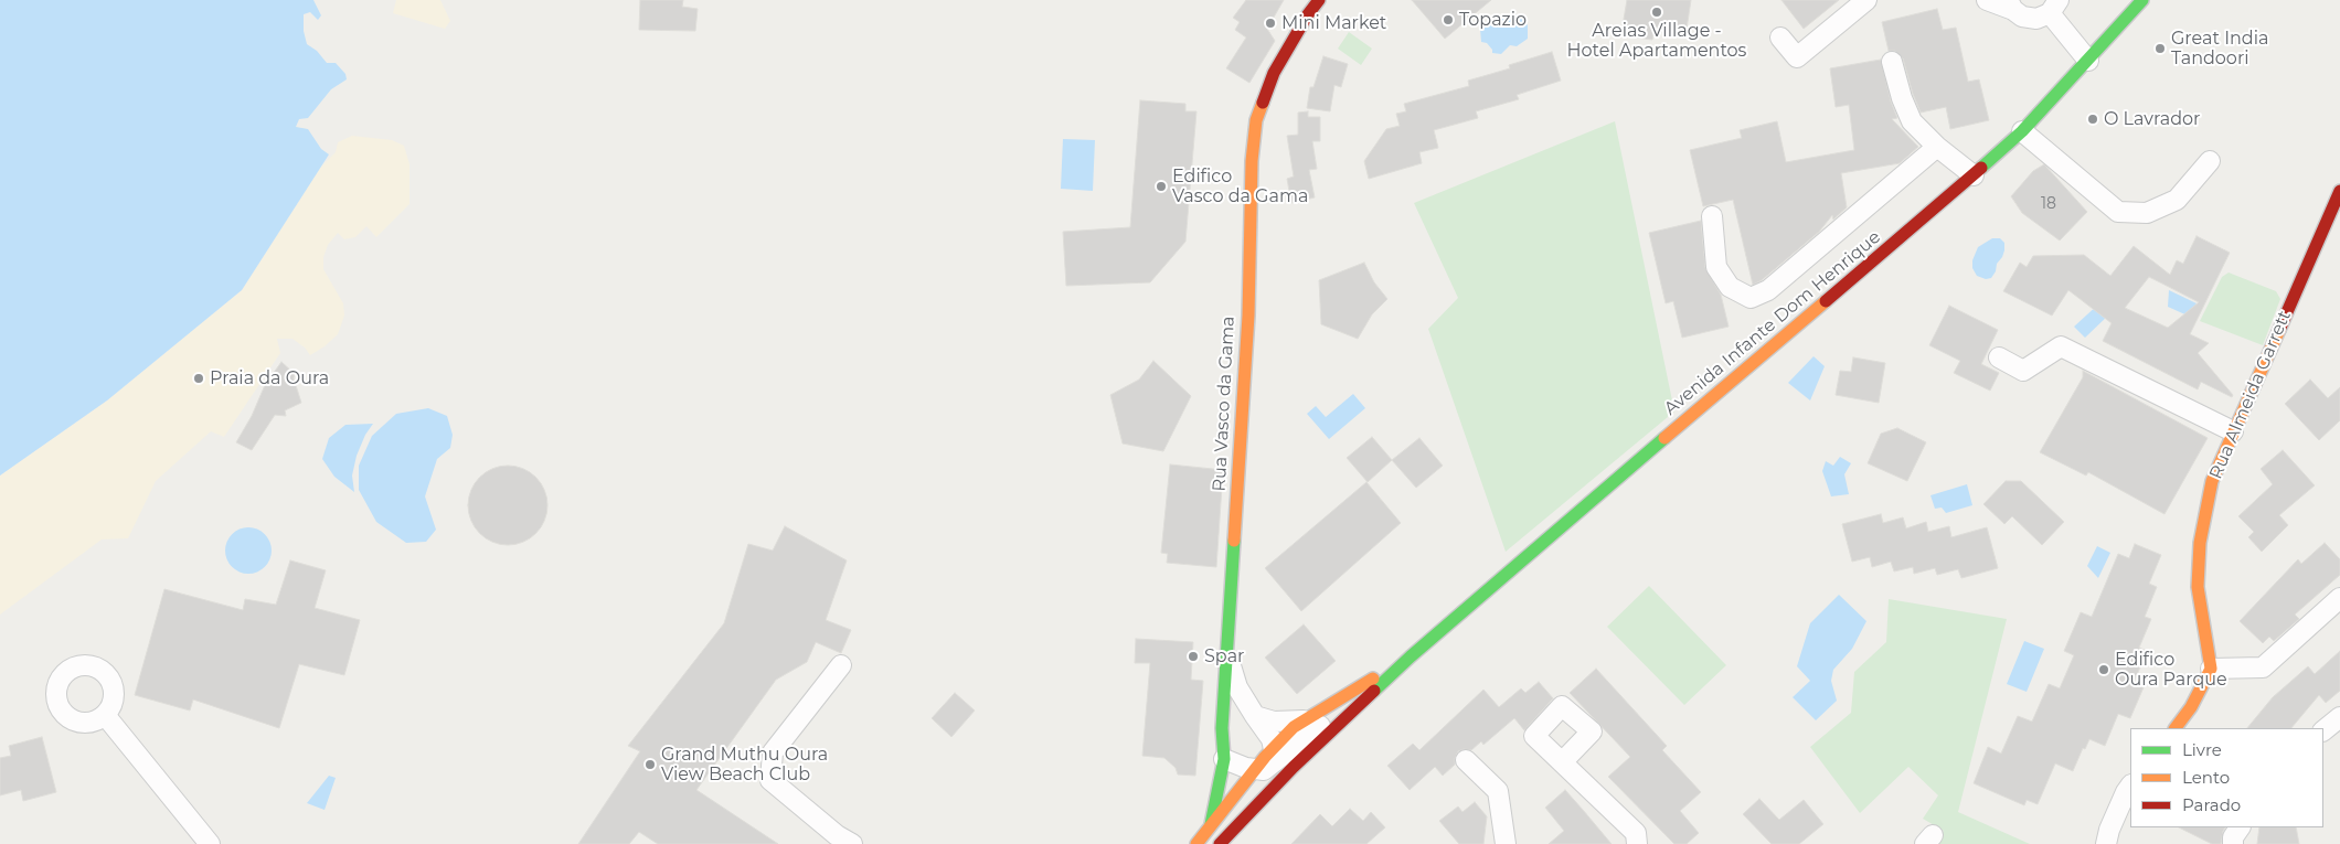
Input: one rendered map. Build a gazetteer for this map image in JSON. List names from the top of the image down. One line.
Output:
{"streets":{"street":["Avenida Infante Dom Henrique","Rua Almeida Garrett","Rua Vasco da Gama"]},"places":["Areias Village - Hotel Apartamentos","Topazio","Mini Market","Great India Tandoori","O Lavrador","Edifico Vasco da Gama","Praia da Oura","Spar","Edifico Oura Parque","Grand Muthu Oura View Beach Club"],"house_numbers":["18"],"legend":["Livre","Lento","Parado"]}
